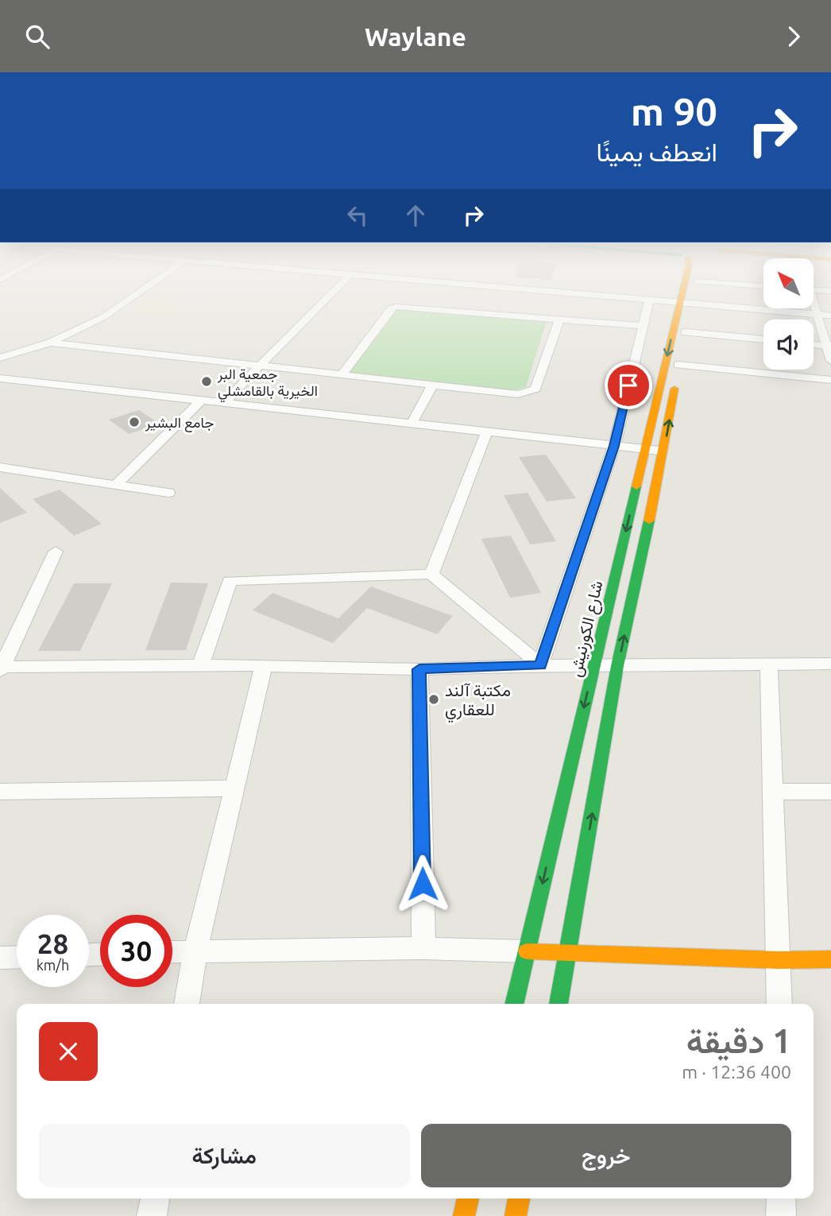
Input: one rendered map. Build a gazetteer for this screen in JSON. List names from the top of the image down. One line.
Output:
{"streets":{"street":["شارع الكورنيش"]},"places":["جمعية البر الخيرية بالقامشلي","جامع البشير","مكتبة آلند للعقاري"],"north":"top left","page":{"header":"Waylane","turn":["90 m","انعطف يمينًا"],"speed":"28 km/h","limit":"30","heading":["1 دقيقة","400 m · 12:36"],"buttons":["خروج","مشاركة"]}}
